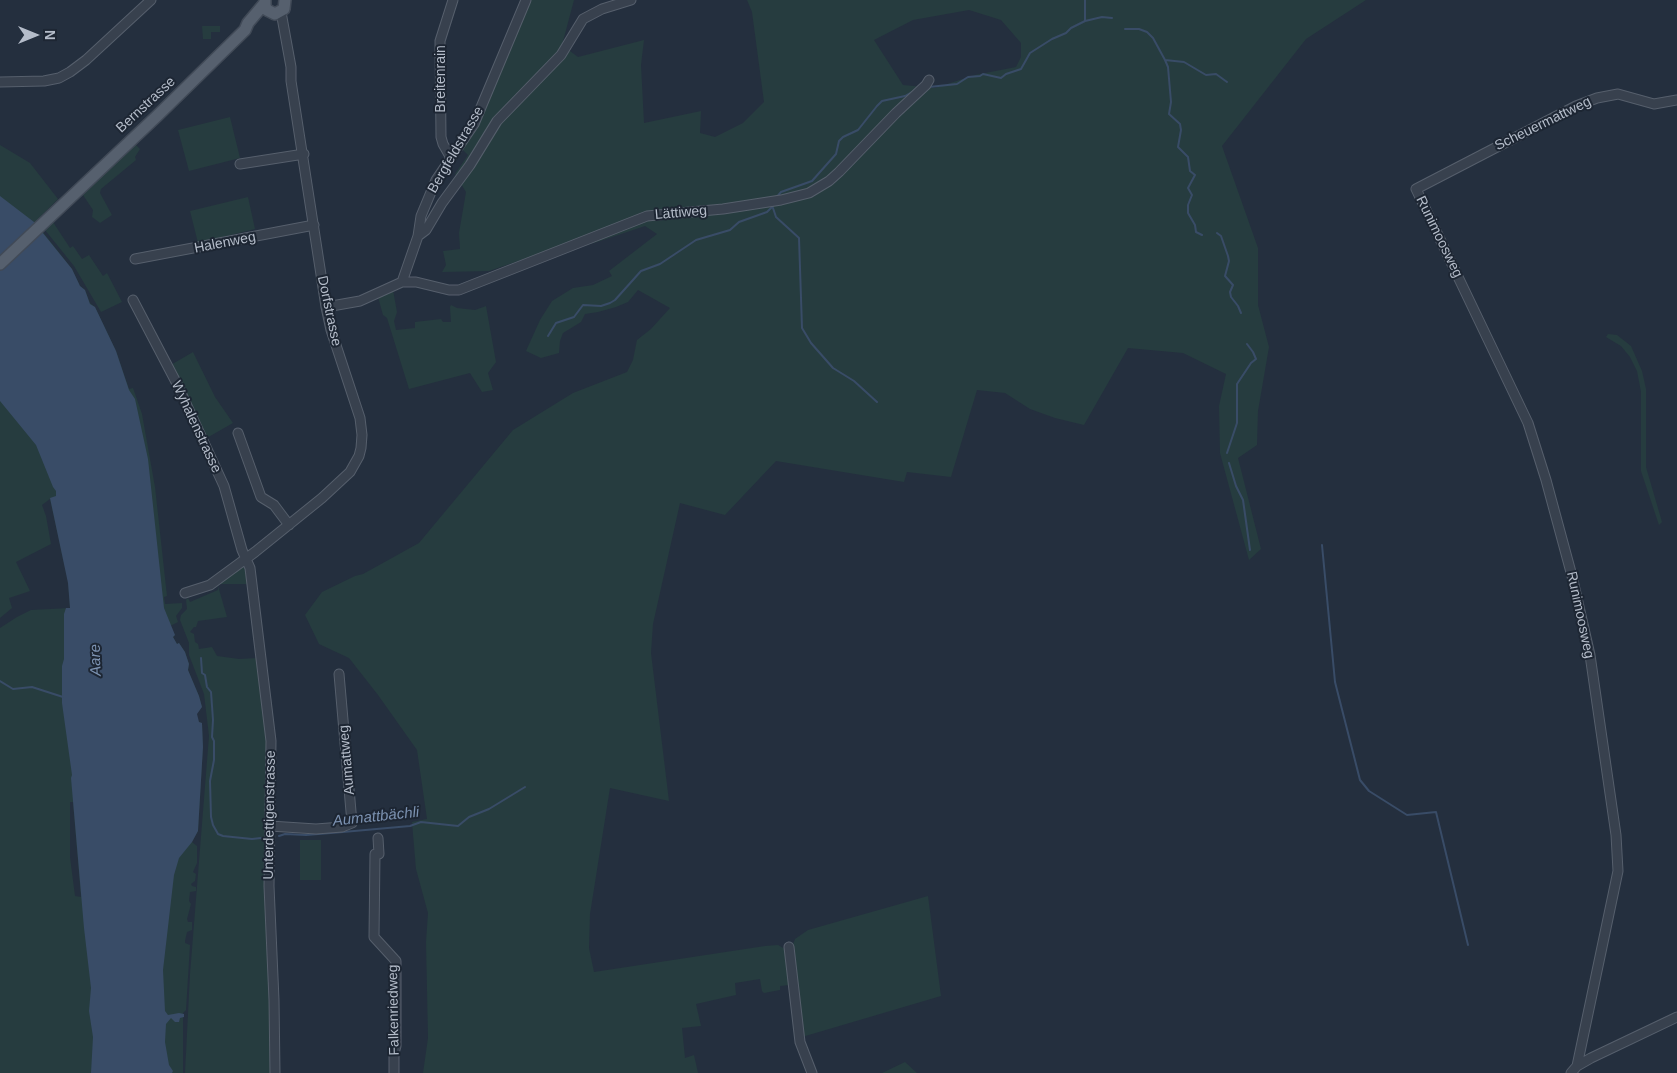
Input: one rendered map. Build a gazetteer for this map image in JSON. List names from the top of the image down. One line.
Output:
{"streets":{"main road":["Bernstrasse"],"street":["Breitenrain","Scheuermattweg","Bergfeldstrasse","Lättiweg","Runimoosweg","Halenweg","Dorfstrasse","Wyhalenstrasse","Aumattweg","Unterdettigenstrasse","Falkenriedweg"]},"crossings":[["Breitenrain","Bergfeldstrasse"],["Bernstrasse","Dorfstrasse"],["Scheuermattweg","Runimoosweg"],["Bergfeldstrasse","Lättiweg"],["Halenweg","Dorfstrasse"],["Dorfstrasse","Wyhalenstrasse"],["Dorfstrasse","Unterdettigenstrasse"],["Wyhalenstrasse","Unterdettigenstrasse"],["Aumattweg","Unterdettigenstrasse"]],"water":["Aare","Aumattbächli"],"north":"right"}
